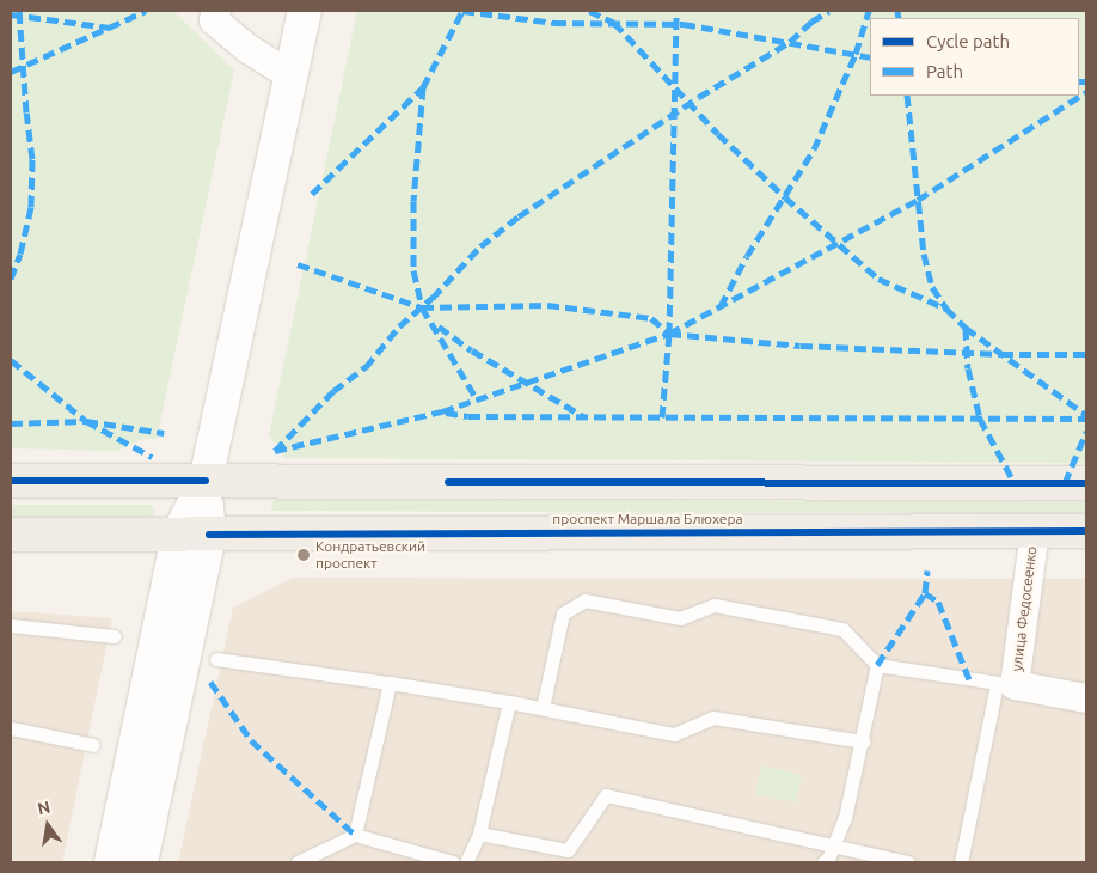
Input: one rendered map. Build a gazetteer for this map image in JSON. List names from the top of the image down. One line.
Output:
{"streets":{"main road":["проспект Маршала Блюхера"],"street":["улица Федосеенко"]},"crossings":[["проспект Маршала Блюхера","улица Федосеенко"]],"places":["Кондратьевский проспект"],"legend":["Cycle path","Path"],"north":"top"}
